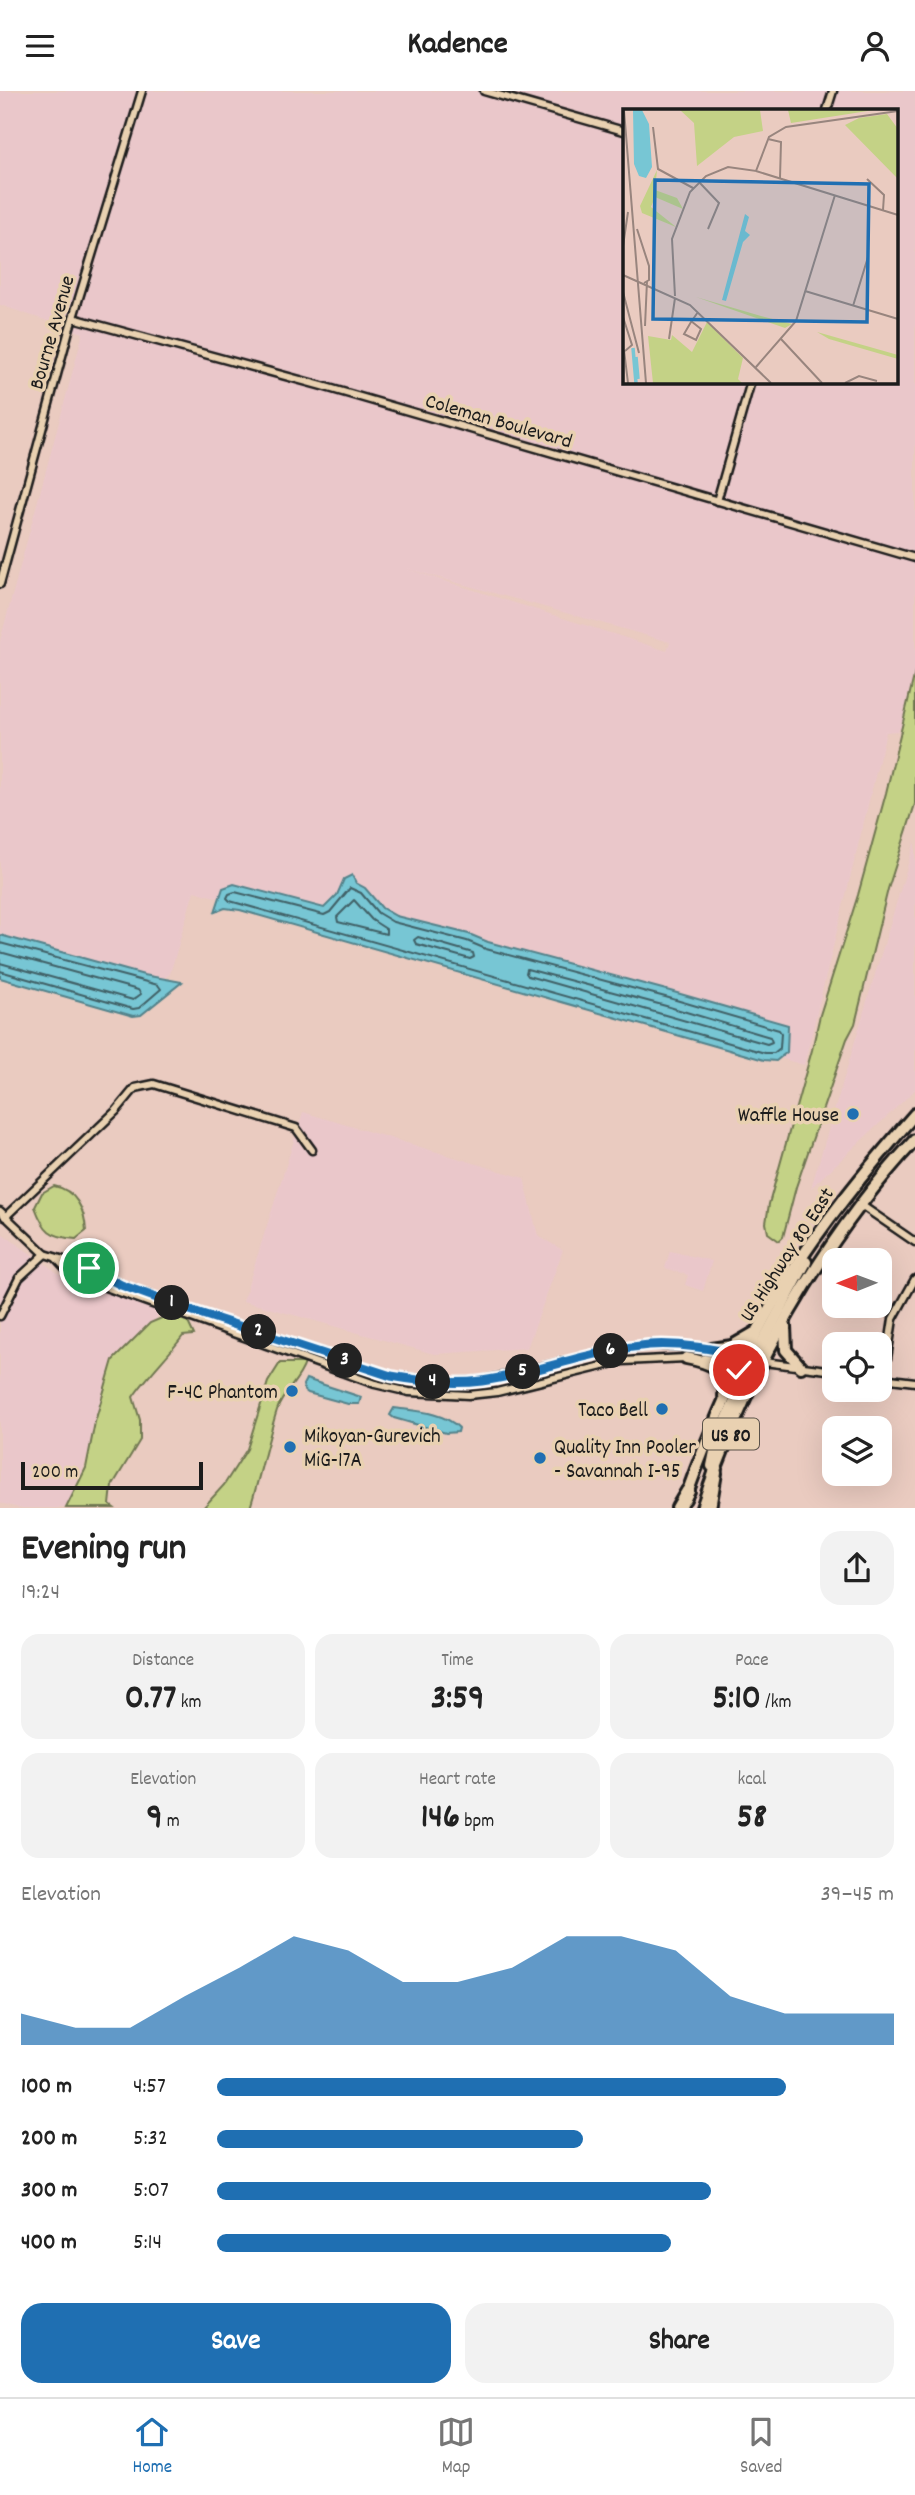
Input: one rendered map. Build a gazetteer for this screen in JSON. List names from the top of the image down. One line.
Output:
{"streets":{"main road":["US Highway 80 East","US 80"],"street":["Bourne Avenue","Coleman Boulevard"]},"crossings":[["Bourne Avenue","Coleman Boulevard"]],"places":["Waffle House","F-4C Phantom","Taco Bell","Mikoyan-Gurevich MiG-17A","Quality Inn Pooler - Savannah I-95"],"scale_bar":"200 m","north":"left","page":{"header":"Kadence","pins":["1","2","6","3","5","4"],"scale":"200 m","heading":["Evening run","19:24"],"stats":[["Distance","0.77 km"],["Time","3:59"],["Pace","5:10 /km"],["Elevation","9 m"],["Heart rate","146 bpm"],["kcal","58"]],"chart":["Elevation","39–45 m"],"list":[{"name":"100 m","note":"4:57"},{"name":"200 m","note":"5:32"},{"name":"300 m","note":"5:07"},{"name":"400 m","note":"5:14"}],"buttons":["Save","Share"],"tabs":["Home","Map","Saved"]}}
